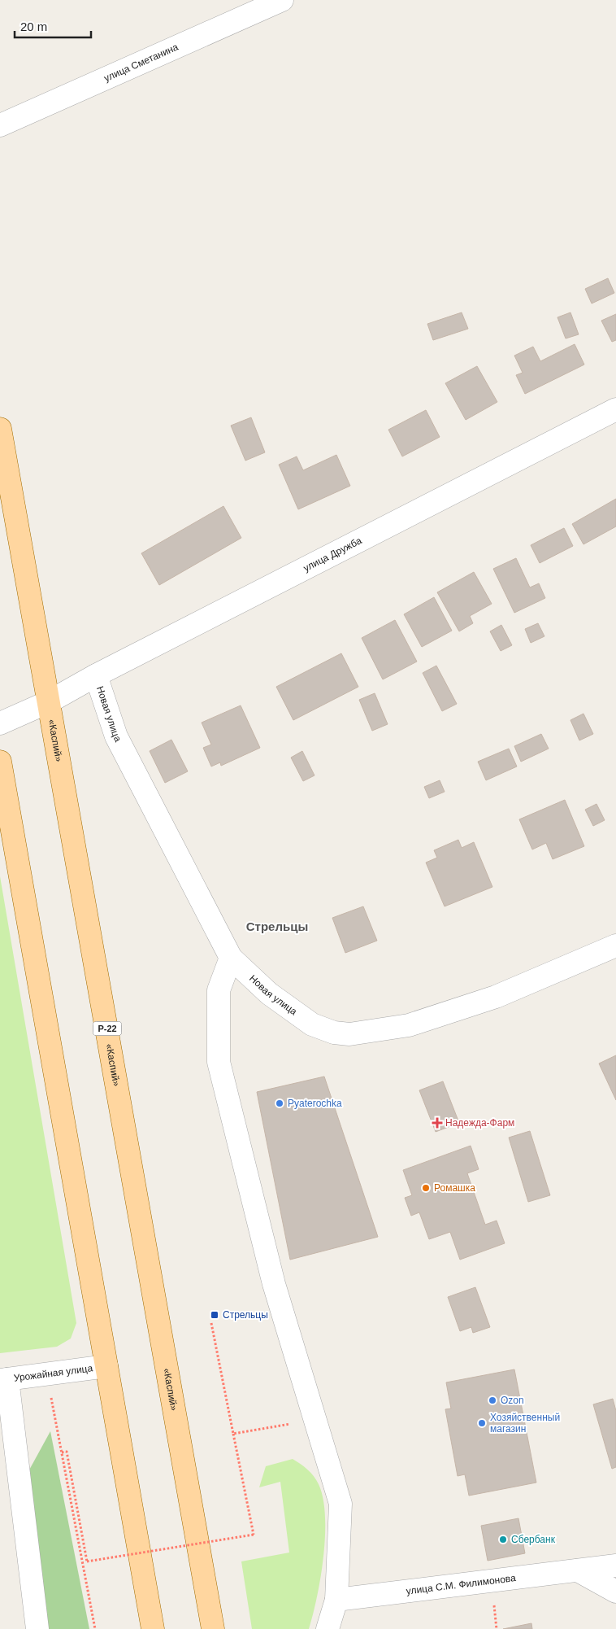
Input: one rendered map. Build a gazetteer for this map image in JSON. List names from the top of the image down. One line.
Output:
{"streets":{"main road":["«Каспий»","Р-22"],"street":["улица Сметанина","улица Дружба","Новая улица","Урожайная улица","улица С.М. Филимонова"]},"crossings":[["улица Дружба","Новая улица"],["улица Дружба","«Каспий»"]],"districts":["Стрельцы"],"places":{"other":["Pyaterochka","Ромашка","Ozon","Хозяйственный магазин","Сбербанк"],"health":["Надежда-Фарм"],"transit":["Стрельцы"]},"scale_bar":"20 m"}
